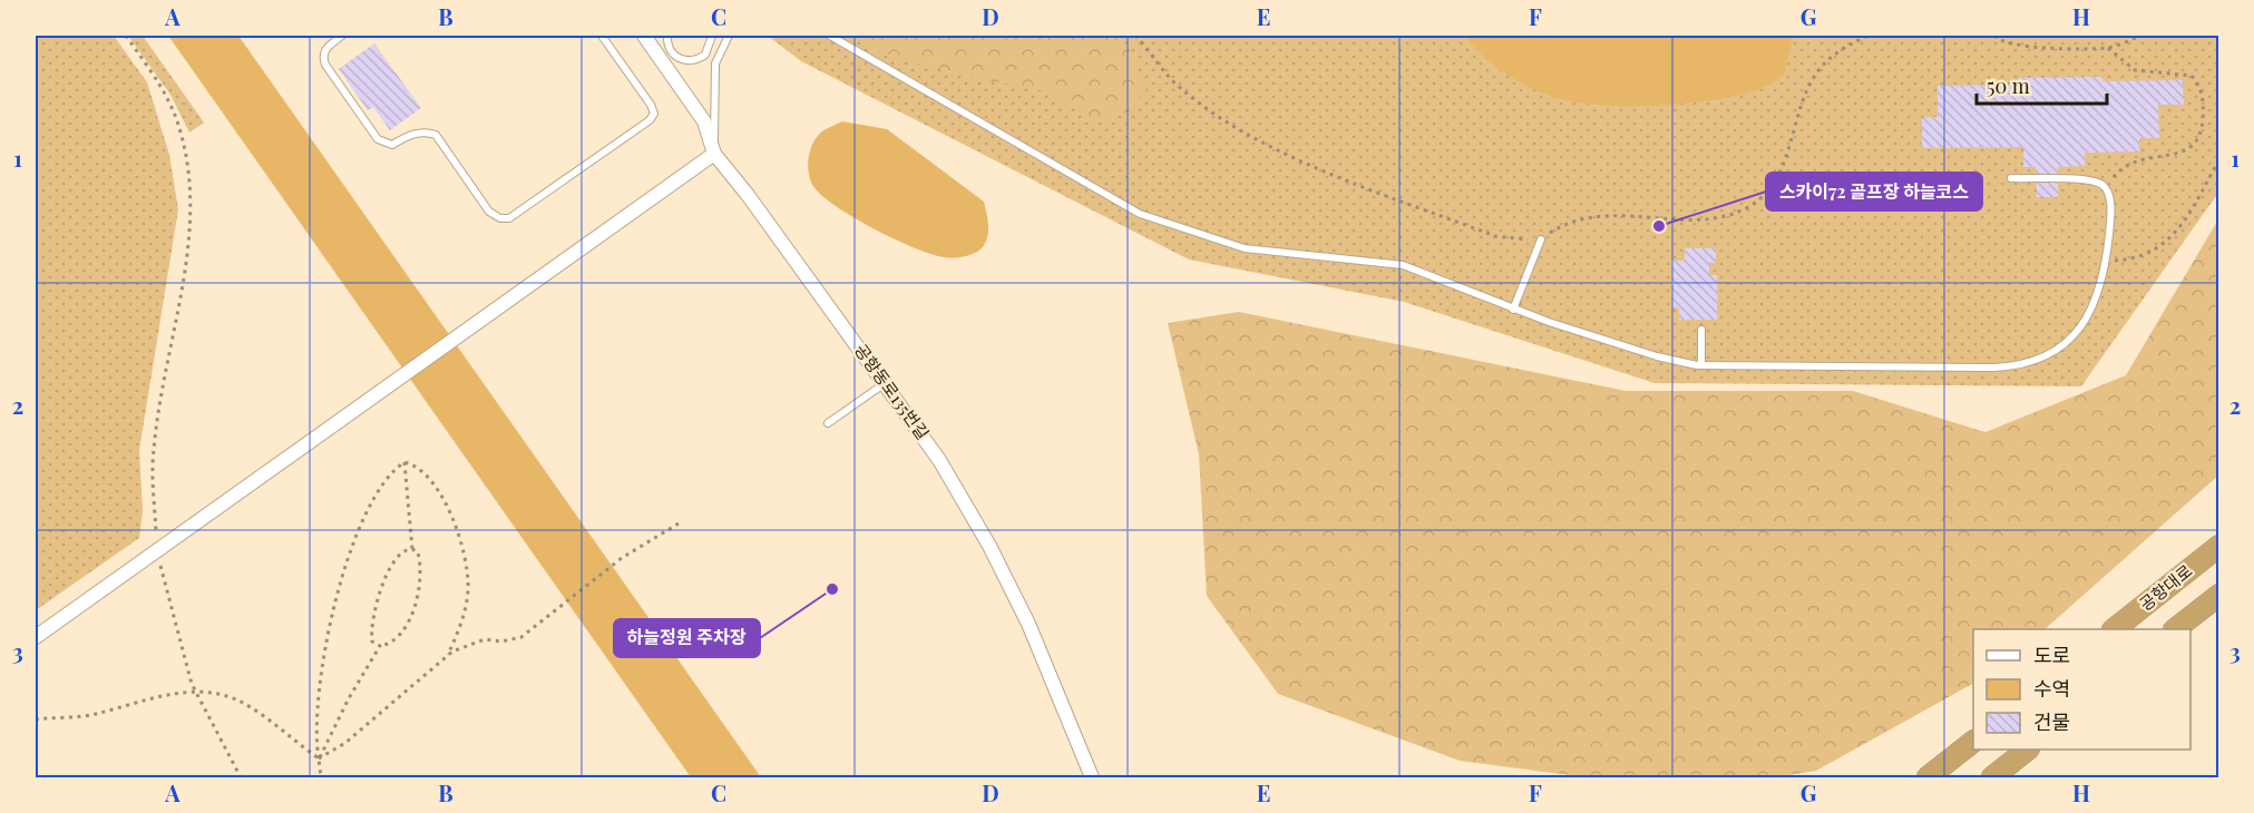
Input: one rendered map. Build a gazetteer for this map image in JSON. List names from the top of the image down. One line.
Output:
{"streets":{"highway":["공항대로"],"street":["공항동로135번길"]},"places":["스카이72 골프장 하늘코스","하늘정원 주차장"],"legend":["도로","수역","건물"],"scale_bar":"50 m","grid":{"columns":["A","B","C","D","E","F","G","H"],"rows":["1","2","3"]}}
